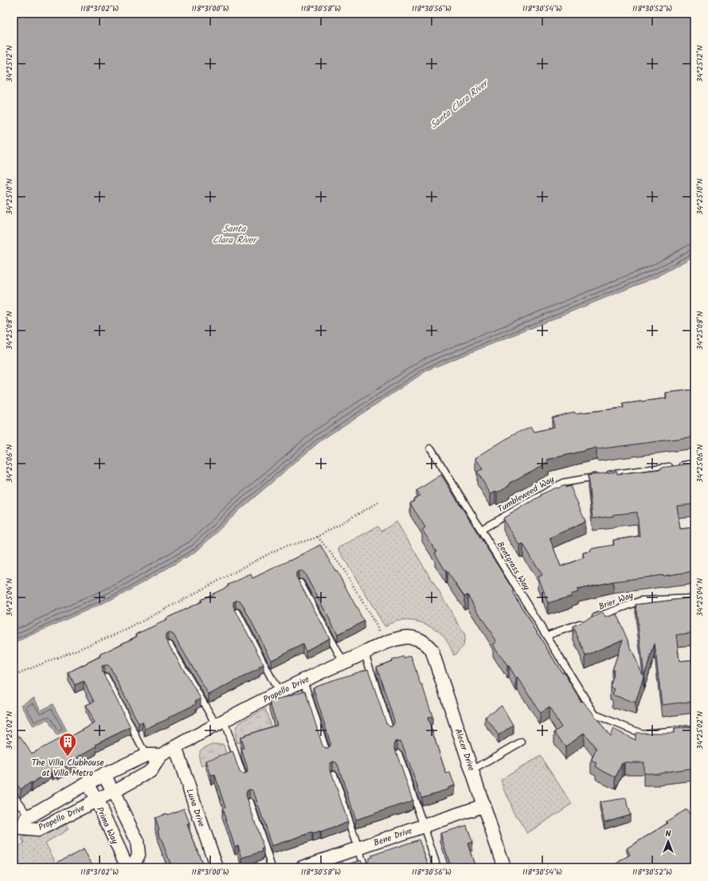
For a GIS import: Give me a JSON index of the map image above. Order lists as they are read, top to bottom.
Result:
{
  "streets": {
    "street": [
      "Propello Drive",
      "Alecer Drive",
      "Luna Drive",
      "Prima Way",
      "Bene Drive"
    ],
    "lane": ["Tumbleweed Way", "Bentgrass Way", "Brier Way"]
  },
  "crossings": [
    ["Tumbleweed Way", "Bentgrass Way"],
    ["Bentgrass Way", "Brier Way"],
    ["Propello Drive", "Alecer Drive"],
    ["Propello Drive", "Luna Drive"],
    ["Propello Drive", "Prima Way"],
    ["Alecer Drive", "Bene Drive"]
  ],
  "water": ["Santa Clara River"],
  "places": {
    "building": ["The Villa Clubhouse at Villa Metro"]
  },
  "north": "top",
  "coordinates": [
    "118°31'02\"W",
    "118°31'00\"W",
    "118°30'58\"W",
    "118°30'56\"W",
    "118°30'54\"W",
    "118°30'52\"W",
    "34°25'12\"N",
    "34°25'10\"N",
    "34°25'08\"N",
    "34°25'06\"N",
    "34°25'04\"N",
    "34°25'02\"N"
  ]
}
